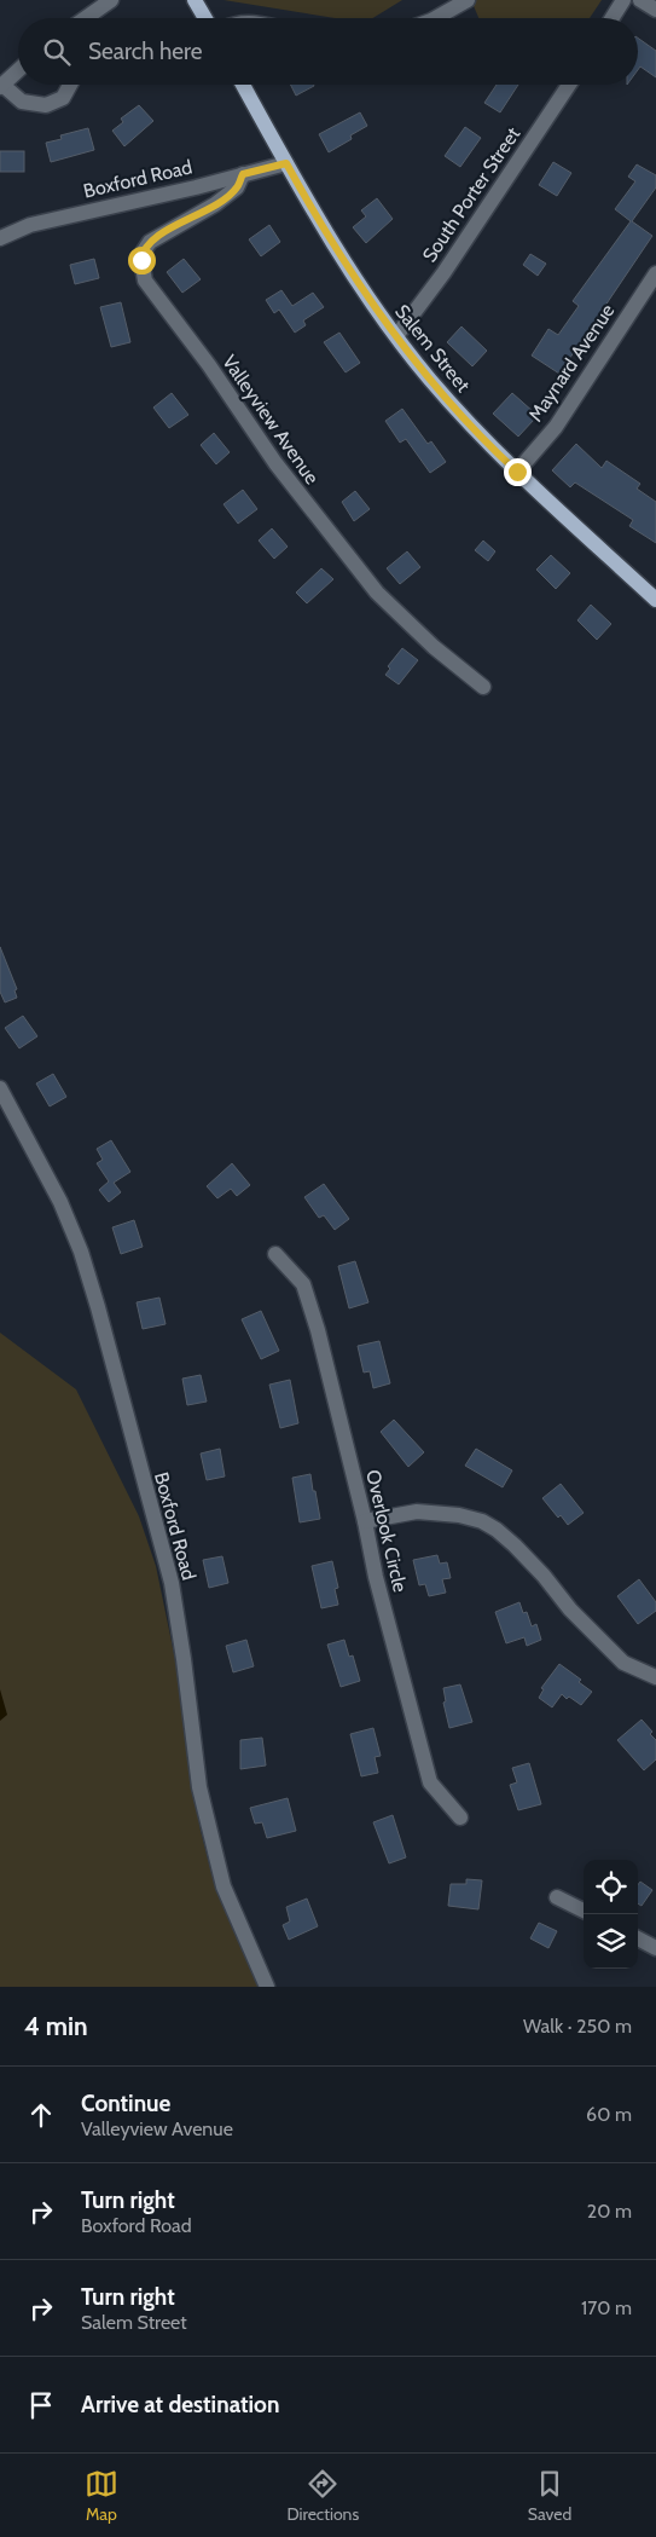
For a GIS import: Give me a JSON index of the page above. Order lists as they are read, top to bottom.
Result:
{
  "streets": {
    "main road": ["Salem Street"],
    "street": [
      "Boxford Road",
      "South Porter Street",
      "Maynard Avenue",
      "Valleyview Avenue",
      "Overlook Circle"
    ]
  },
  "crossings": [
    ["Boxford Road", "Salem Street"],
    ["Boxford Road", "Valleyview Avenue"],
    ["South Porter Street", "Salem Street"],
    ["Salem Street", "Maynard Avenue"]
  ],
  "page": {
    "search": "Search here",
    "heading": ["4 min", "Walk · 250 m"],
    "list": [
      ["Continue", "Valleyview Avenue", "60 m"],
      ["Turn right", "Boxford Road", "20 m"],
      ["Turn right", "Salem Street", "170 m"],
      "Arrive at destination"
    ],
    "nav": ["Map", "Directions", "Saved"]
  }
}
